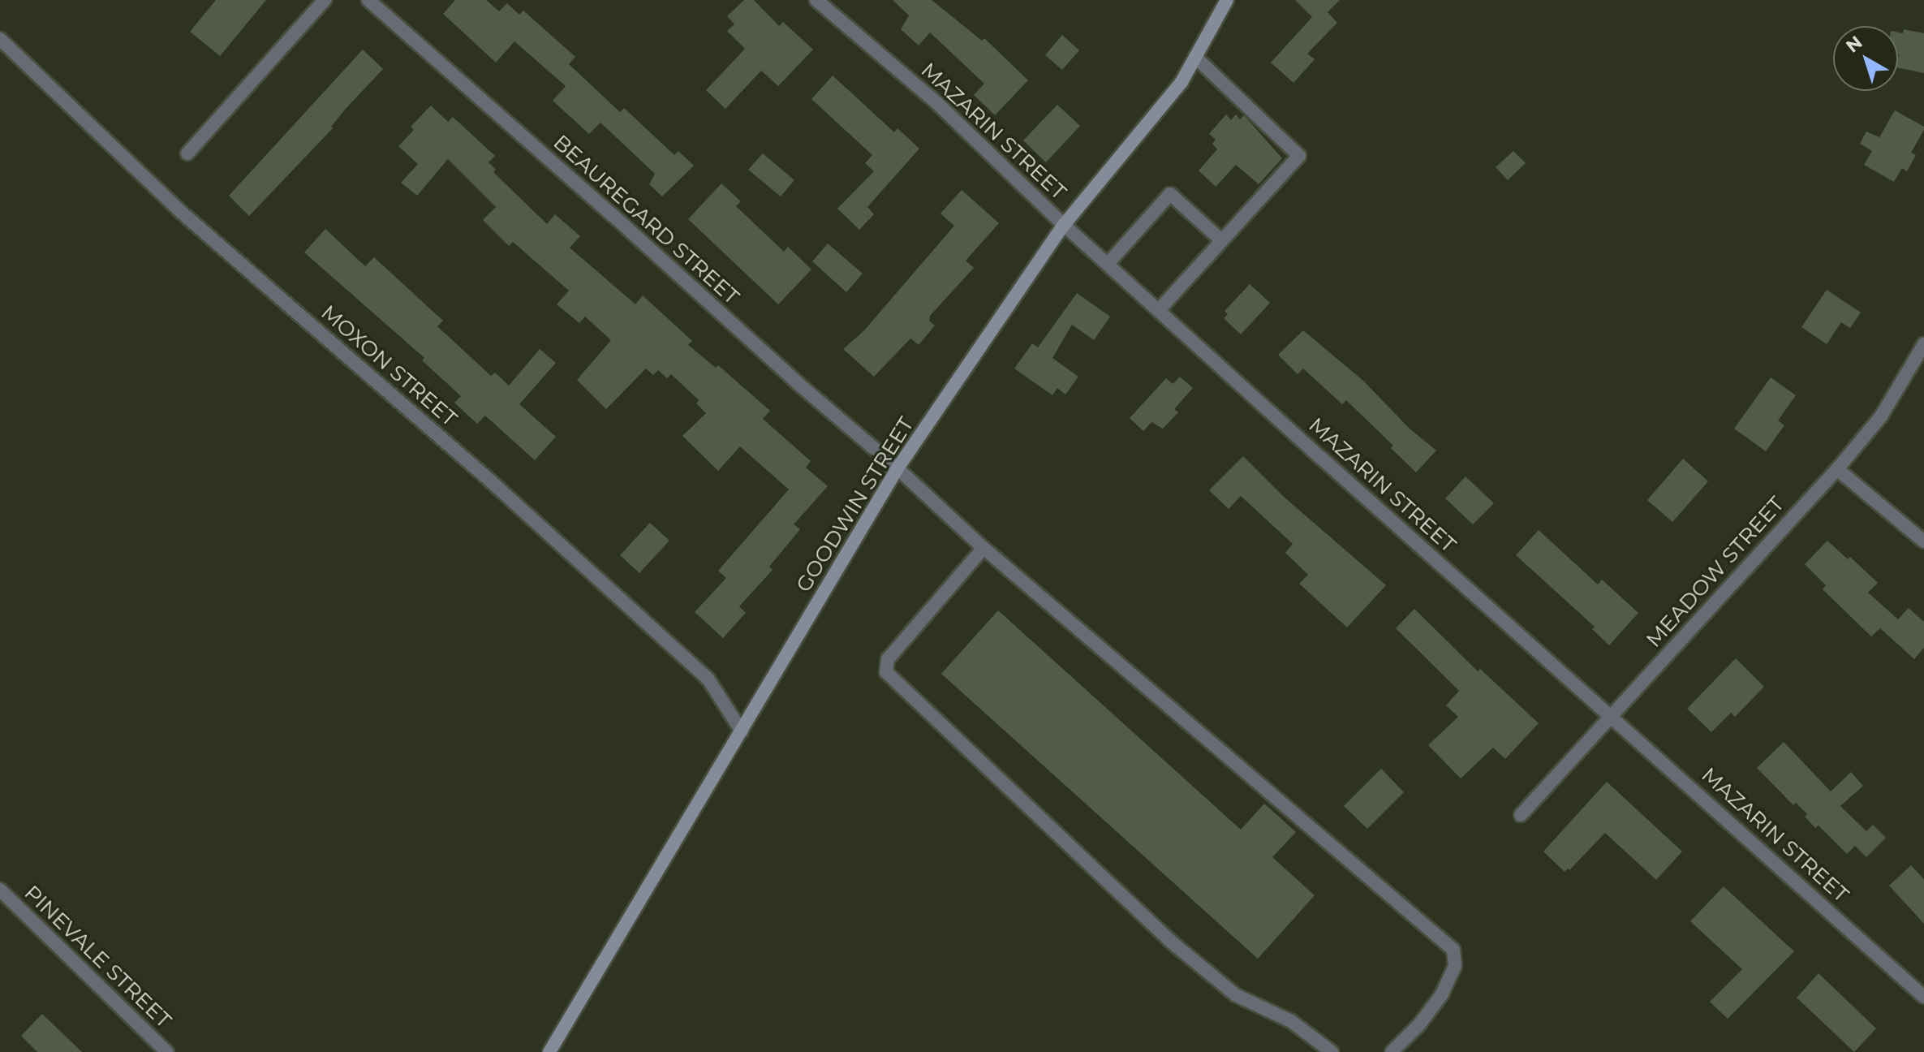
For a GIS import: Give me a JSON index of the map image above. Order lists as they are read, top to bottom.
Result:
{
  "streets": {
    "main road": ["GOODWIN STREET"],
    "street": [
      "MAZARIN STREET",
      "BEAUREGARD STREET",
      "MOXON STREET",
      "MEADOW STREET",
      "PINEVALE STREET"
    ]
  },
  "crossings": [
    ["MAZARIN STREET", "GOODWIN STREET"],
    ["MAZARIN STREET", "MEADOW STREET"],
    ["BEAUREGARD STREET", "GOODWIN STREET"],
    ["MOXON STREET", "GOODWIN STREET"]
  ],
  "north": "top left"
}
